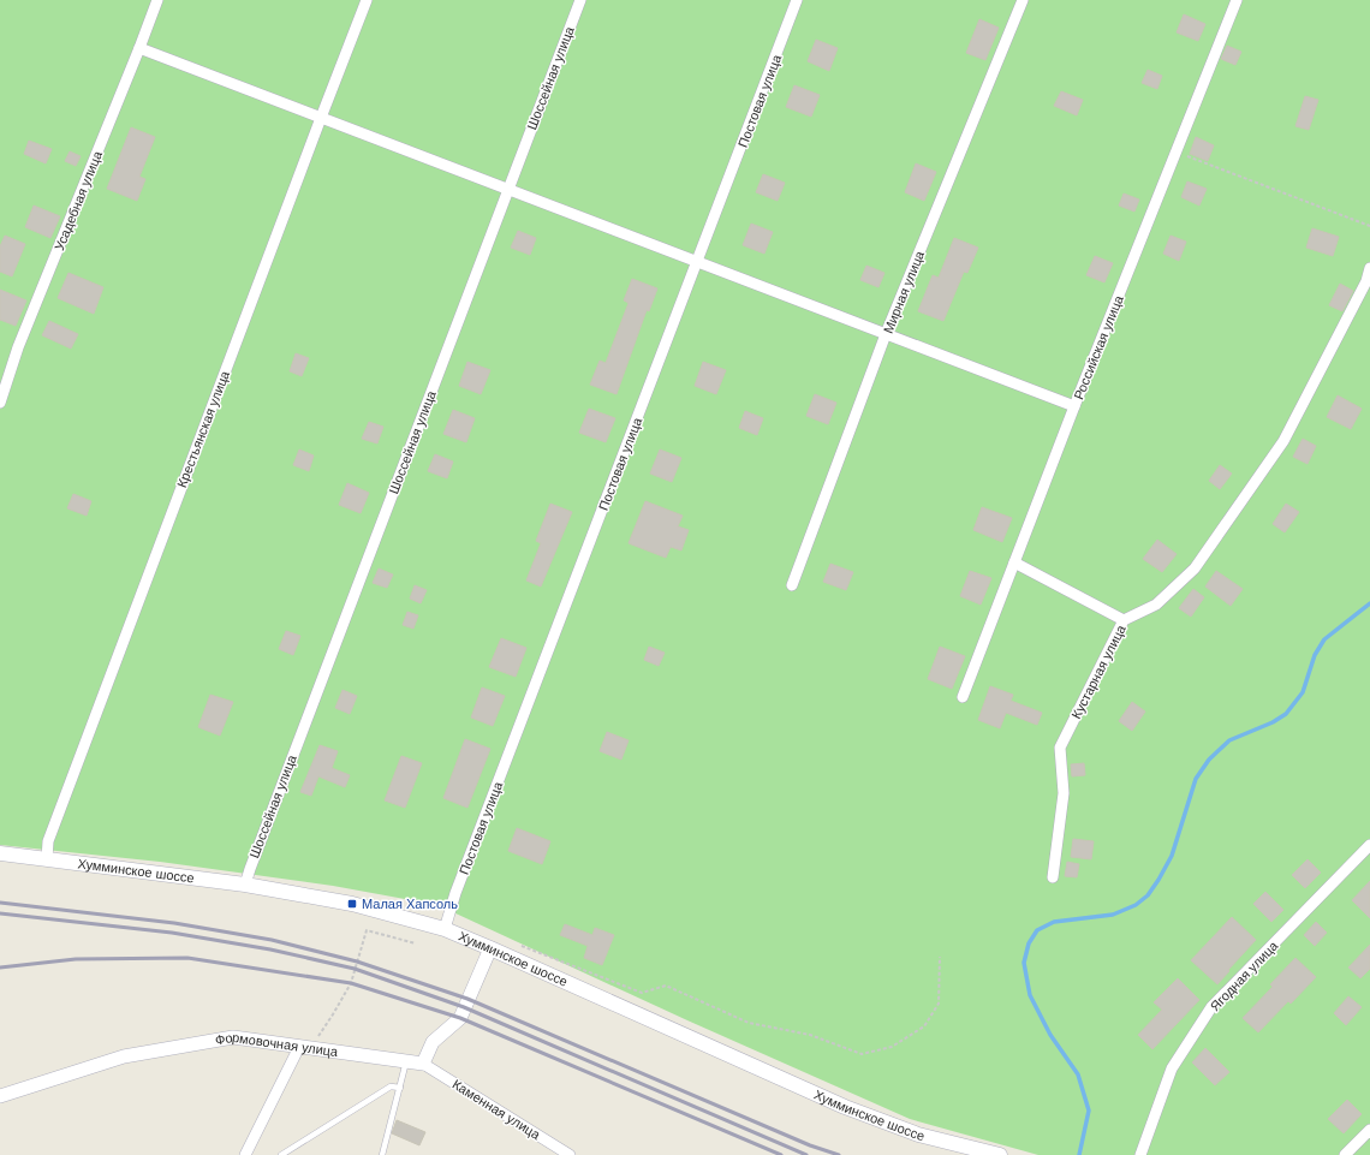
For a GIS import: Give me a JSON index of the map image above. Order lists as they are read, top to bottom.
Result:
{
  "streets": {
    "main road": ["Хумминское шоссе"],
    "street": [
      "Шоссейная улица",
      "Постовая улица",
      "Усадебная улица",
      "Мирная улица",
      "Российская улица",
      "Крестьянская улица",
      "Кустарная улица",
      "Ягодная улица",
      "Формовочная улица",
      "Каменная улица"
    ]
  },
  "crossings": [
    ["Шоссейная улица", "Хумминское шоссе"],
    ["Постовая улица", "Хумминское шоссе"],
    ["Крестьянская улица", "Хумминское шоссе"],
    ["Формовочная улица", "Каменная улица"]
  ],
  "places": {
    "transit": ["Малая Хапсоль"]
  }
}
